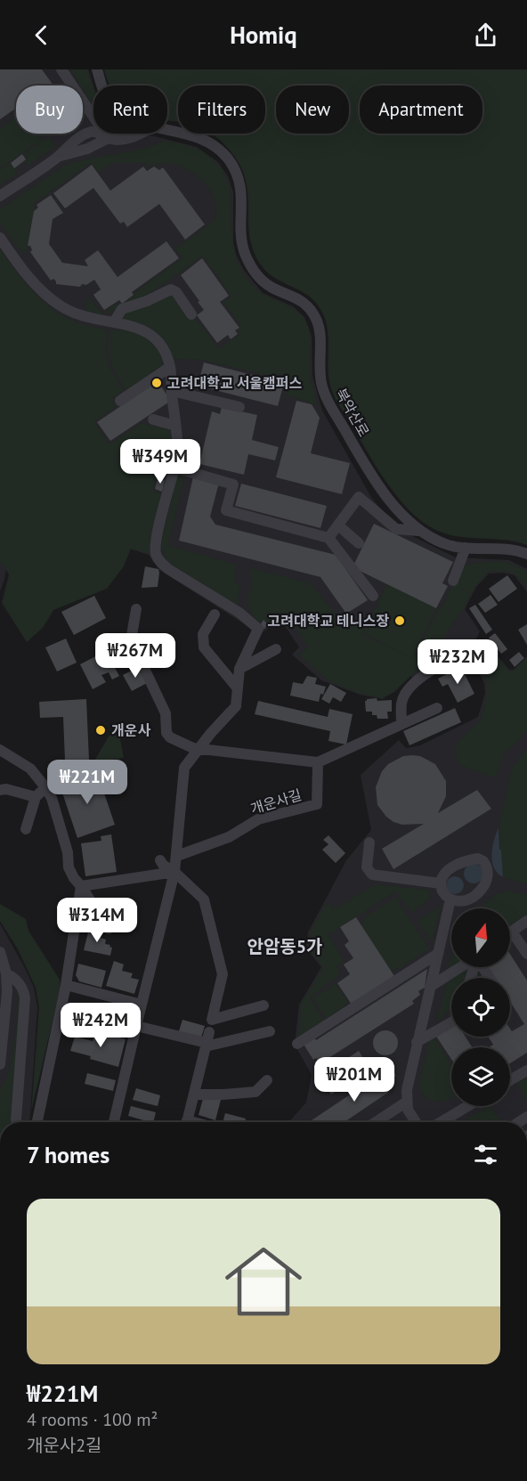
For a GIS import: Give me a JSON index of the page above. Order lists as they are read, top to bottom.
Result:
{
  "streets": {
    "street": ["북악산로", "개운사길"]
  },
  "districts": ["안암동5가"],
  "places": ["고려대학교 서울캠퍼스", "고려대학교 테니스장", "개운사"],
  "north": "top",
  "page": {
    "header": "Homiq",
    "chip": [
      "Buy",
      "Rent",
      "Filters",
      "New",
      "Apartment"
    ],
    "price": [
      "₩349M",
      "₩267M",
      "₩232M",
      "₩221M",
      "₩314M",
      "₩242M",
      "₩201M"
    ],
    "heading": "7 homes",
    "list": [
      {
        "name": "₩221M",
        "note": "4 rooms · 100 m² · 개운사2길"
      }
    ]
  }
}
